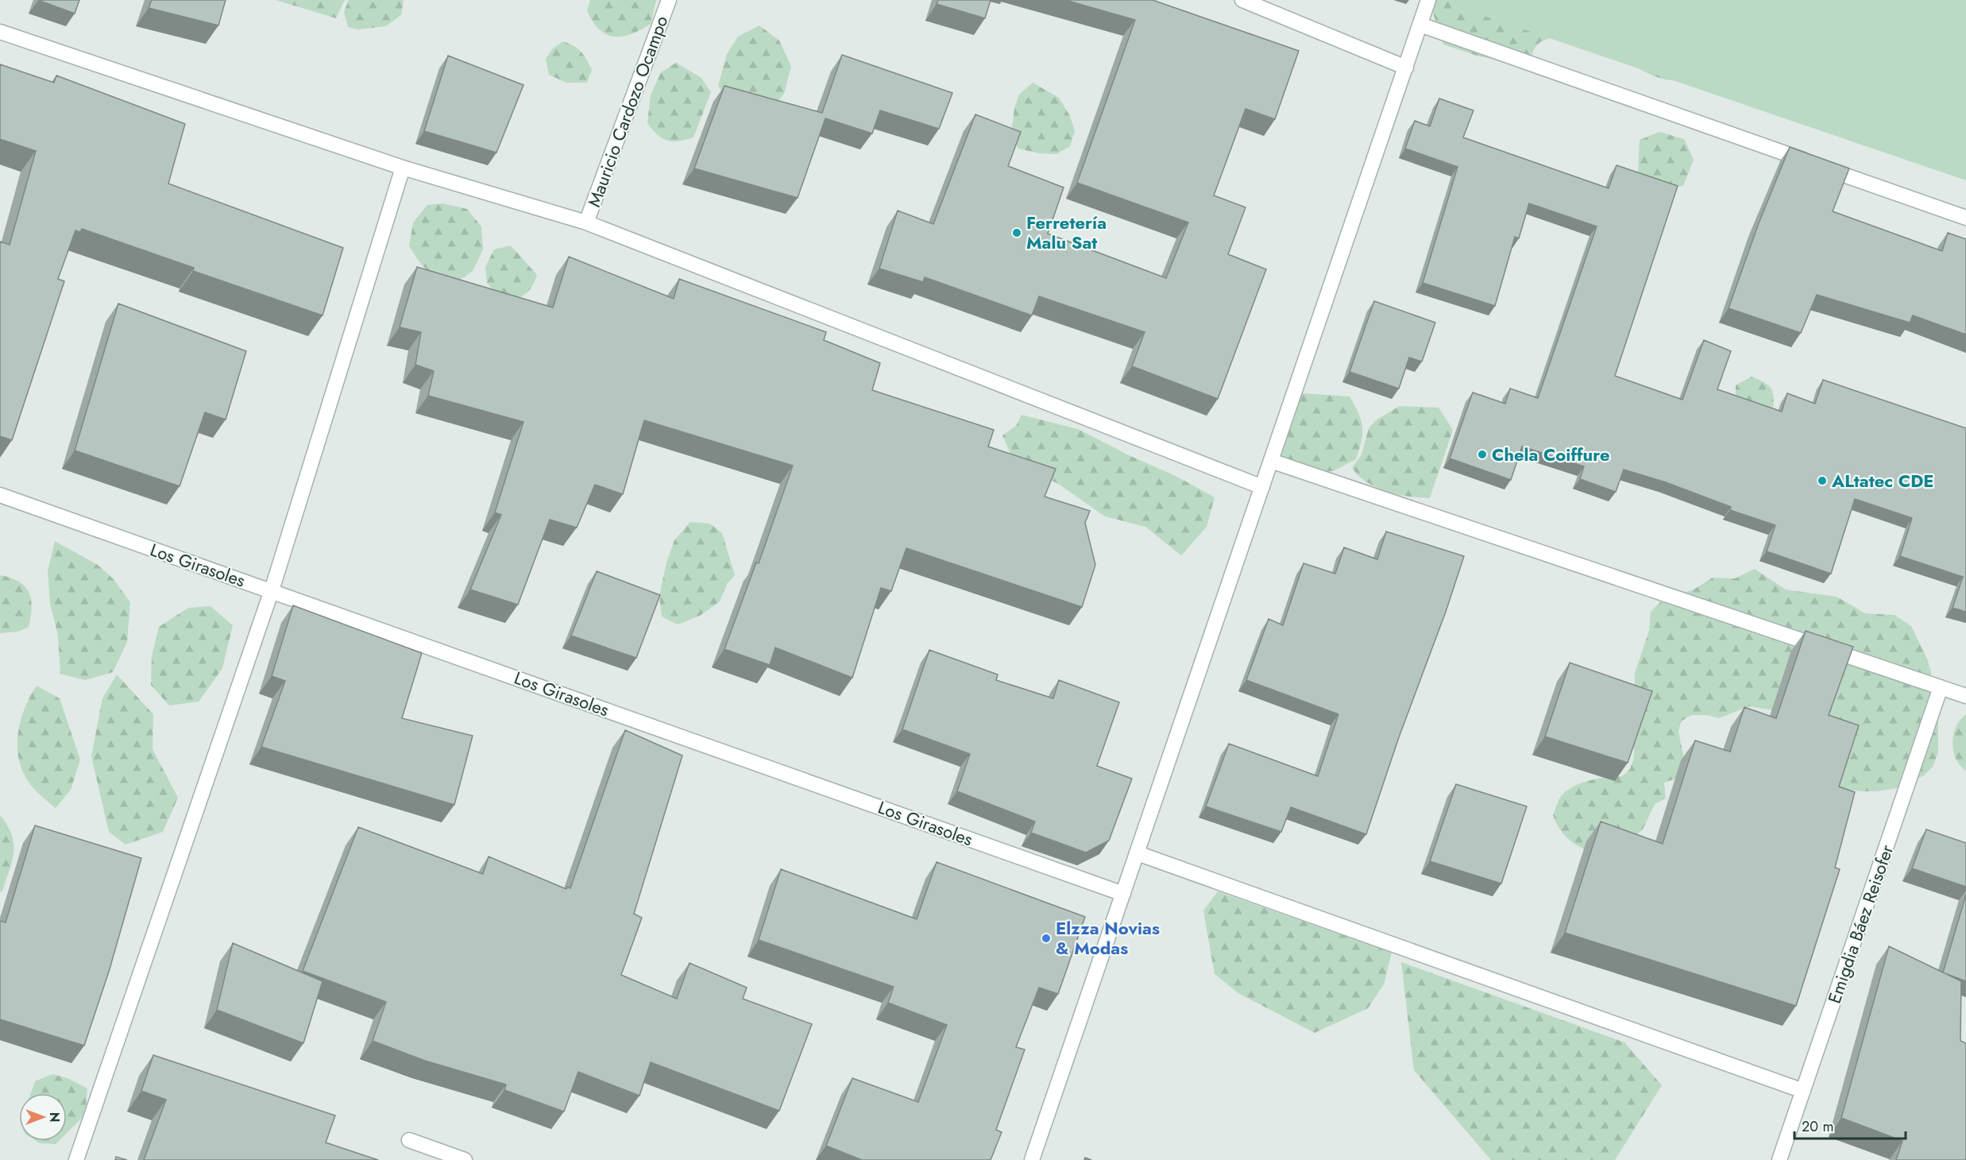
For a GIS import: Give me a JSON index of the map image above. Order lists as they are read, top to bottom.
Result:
{
  "streets": {
    "street": ["Mauricio Cardozo Ocampo", "Los Girasoles", "Emigdia Báez Reisofer"]
  },
  "places": [
    "Ferretería Malu Sat",
    "Chela Coiffure",
    "ALtatec CDE",
    "Elzza Novias & Modas"
  ],
  "scale_bar": "20 m",
  "north": "right"
}
